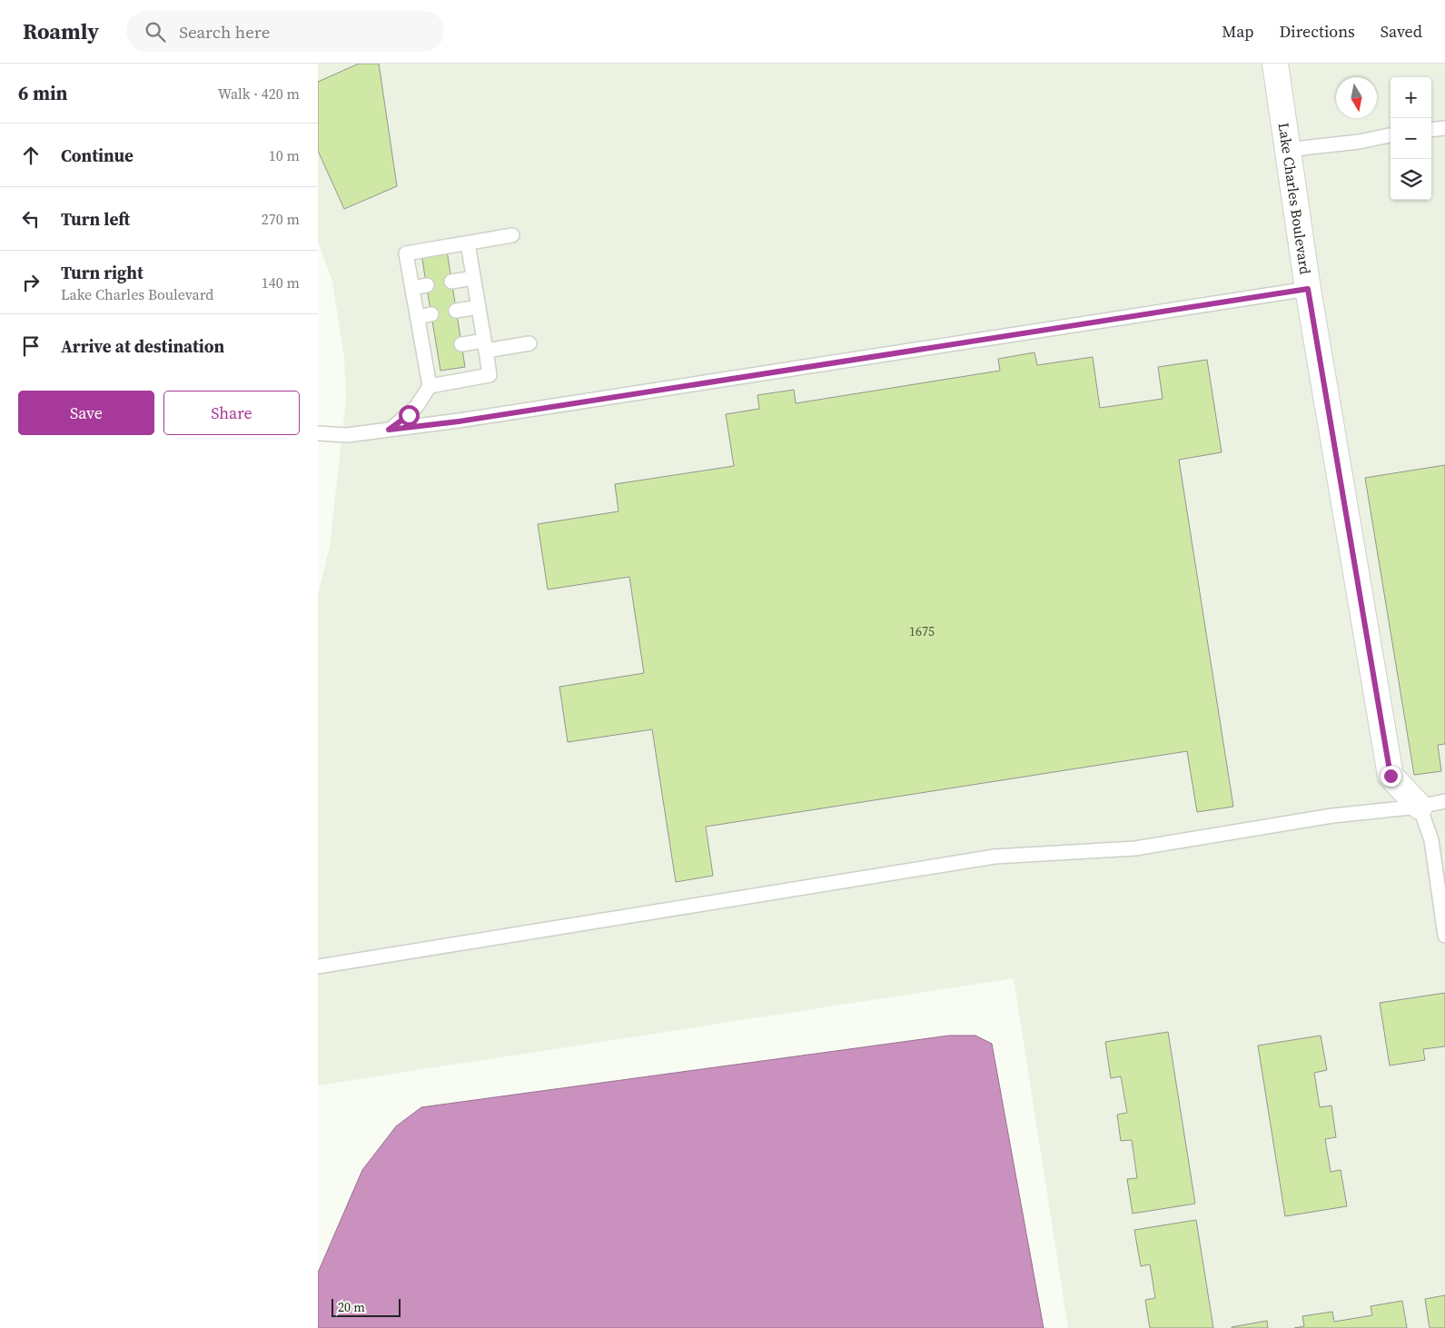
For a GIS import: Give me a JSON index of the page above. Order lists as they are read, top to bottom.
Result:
{
  "streets": {
    "street": ["Lake Charles Boulevard"]
  },
  "house_numbers": ["1675"],
  "scale_bar": "20 m",
  "north": "bottom",
  "page": {
    "header": "Roamly",
    "search": "Search here",
    "nav": ["Map", "Directions", "Saved"],
    "heading": ["6 min", "Walk · 420 m"],
    "map_buttons": ["+", "−"],
    "list": [
      ["Continue", "10 m"],
      ["Turn left", "270 m"],
      ["Turn right", "Lake Charles Boulevard", "140 m"],
      "Arrive at destination"
    ],
    "buttons": ["Save", "Share"],
    "scale": "20 m"
  }
}
